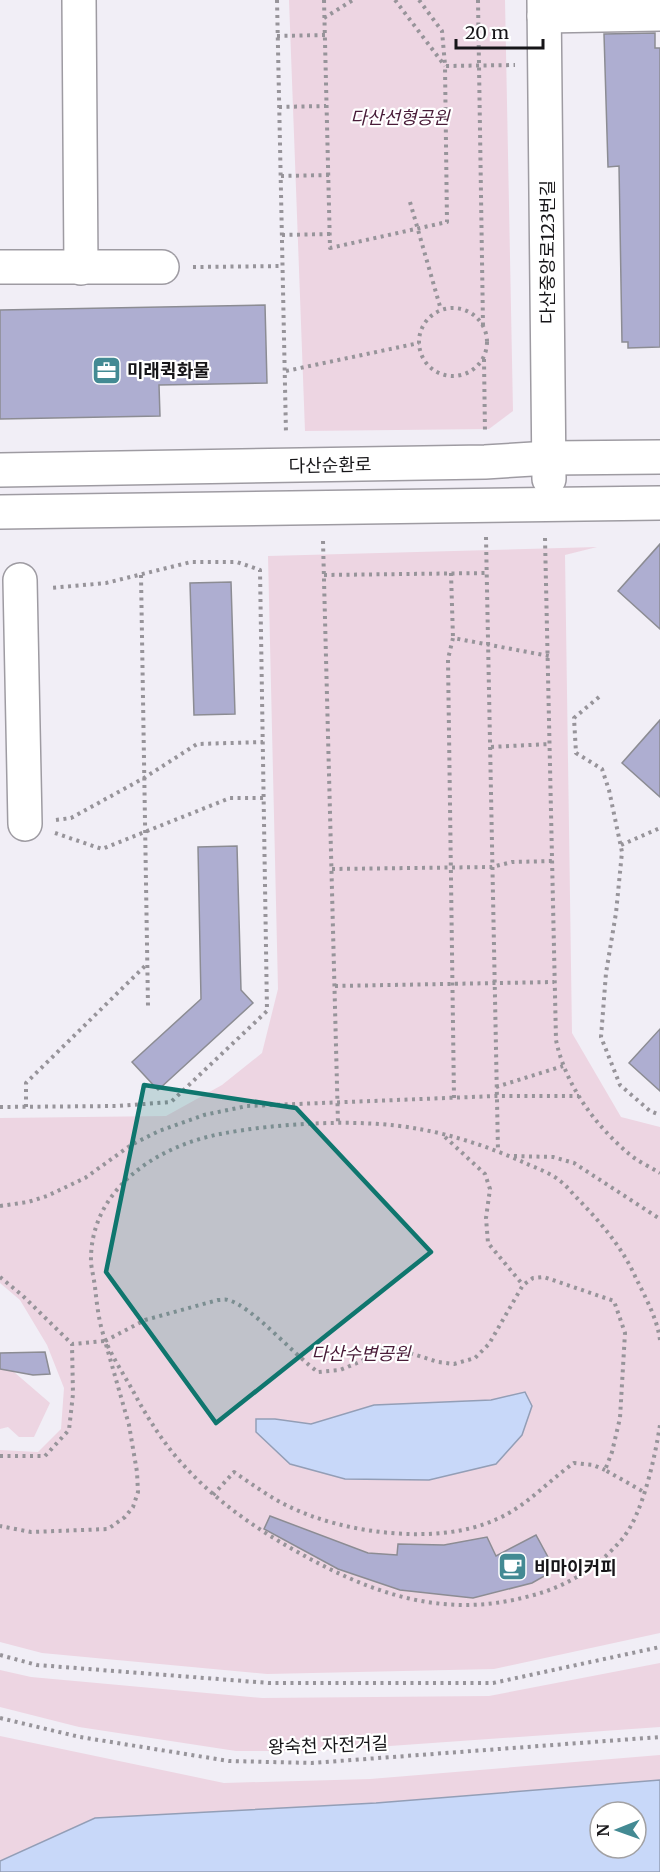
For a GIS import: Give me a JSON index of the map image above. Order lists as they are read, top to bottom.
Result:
{
  "streets": {
    "street": ["다산중앙로123번길", "다산순환로"],
    "path": ["왕숙천 자전거길"]
  },
  "crossings": [
    ["다산중앙로123번길", "다산순환로"]
  ],
  "parks": ["다산선형공원", "다산수변공원"],
  "places": {
    "office": ["미래퀵화물"],
    "cafe": ["비마이커피"]
  },
  "scale_bar": "20 m",
  "north": "left"
}
